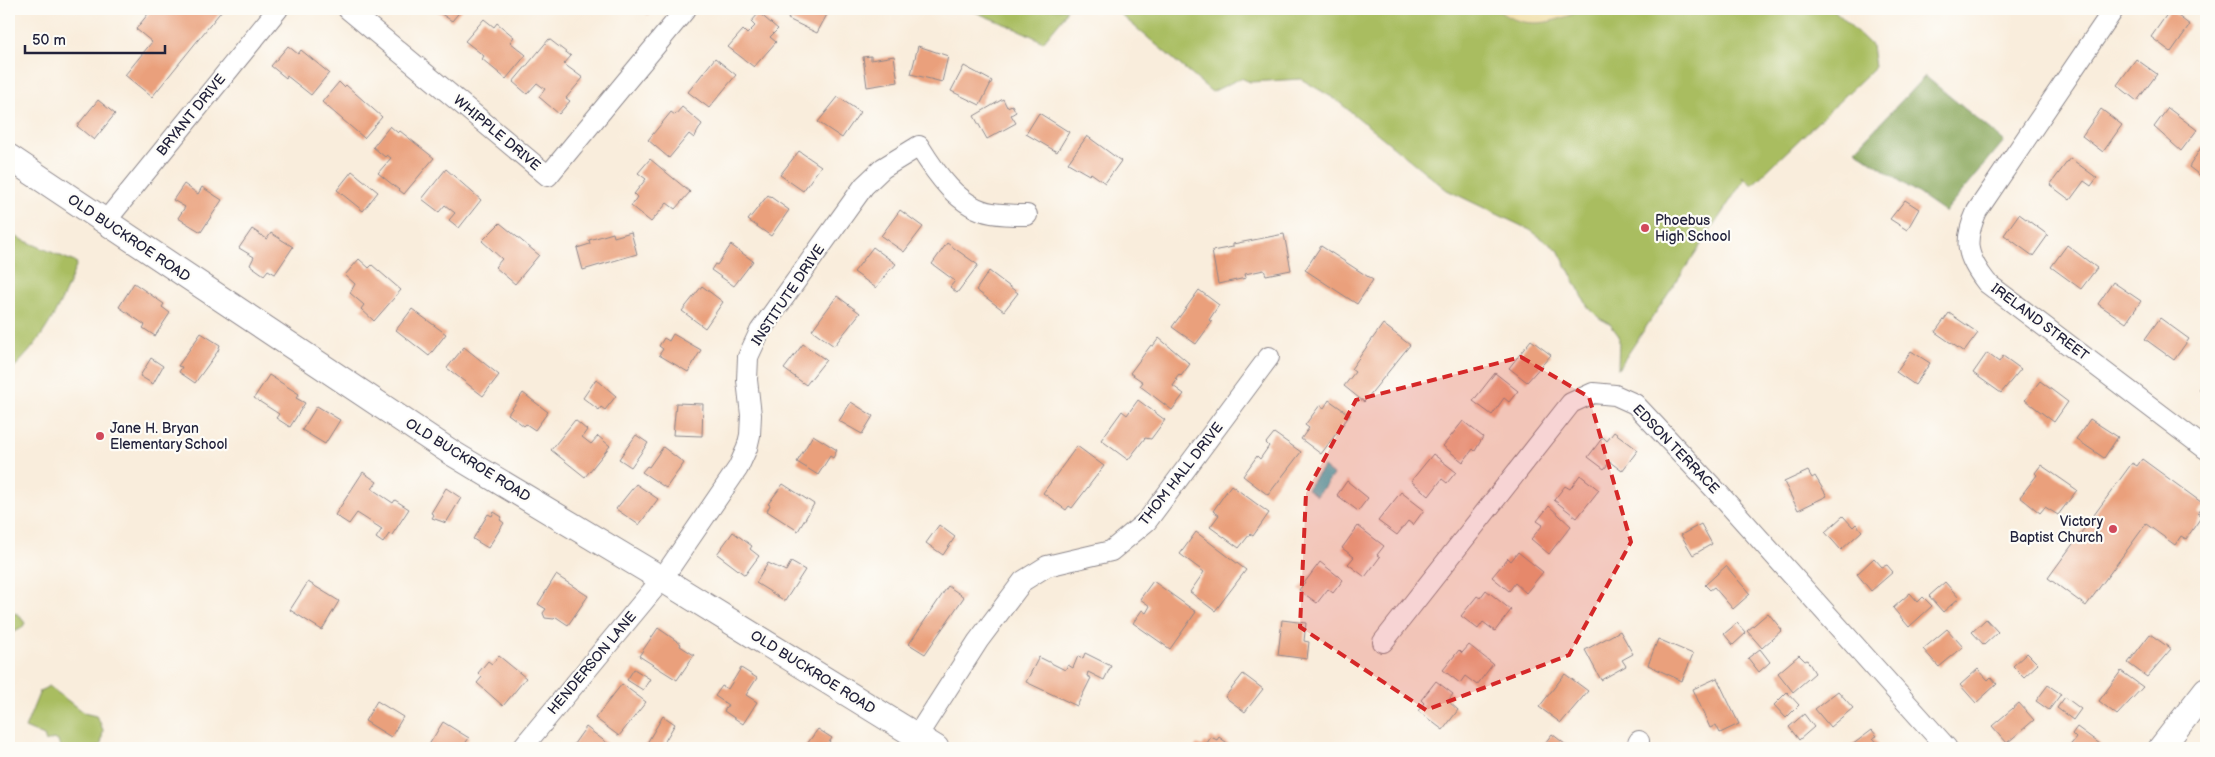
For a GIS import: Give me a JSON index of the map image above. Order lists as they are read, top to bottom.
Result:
{
  "streets": {
    "street": [
      "BRYANT DRIVE",
      "WHIPPLE DRIVE",
      "OLD BUCKROE ROAD",
      "INSTITUTE DRIVE",
      "IRELAND STREET",
      "EDSON TERRACE",
      "THOM HALL DRIVE",
      "HENDERSON LANE"
    ]
  },
  "crossings": [
    ["BRYANT DRIVE", "OLD BUCKROE ROAD"],
    ["OLD BUCKROE ROAD", "INSTITUTE DRIVE"],
    ["OLD BUCKROE ROAD", "THOM HALL DRIVE"],
    ["OLD BUCKROE ROAD", "HENDERSON LANE"],
    ["INSTITUTE DRIVE", "HENDERSON LANE"]
  ],
  "places": ["Phoebus High School", "Jane H. Bryan Elementary School", "Victory Baptist Church"],
  "scale_bar": "50 m"
}
